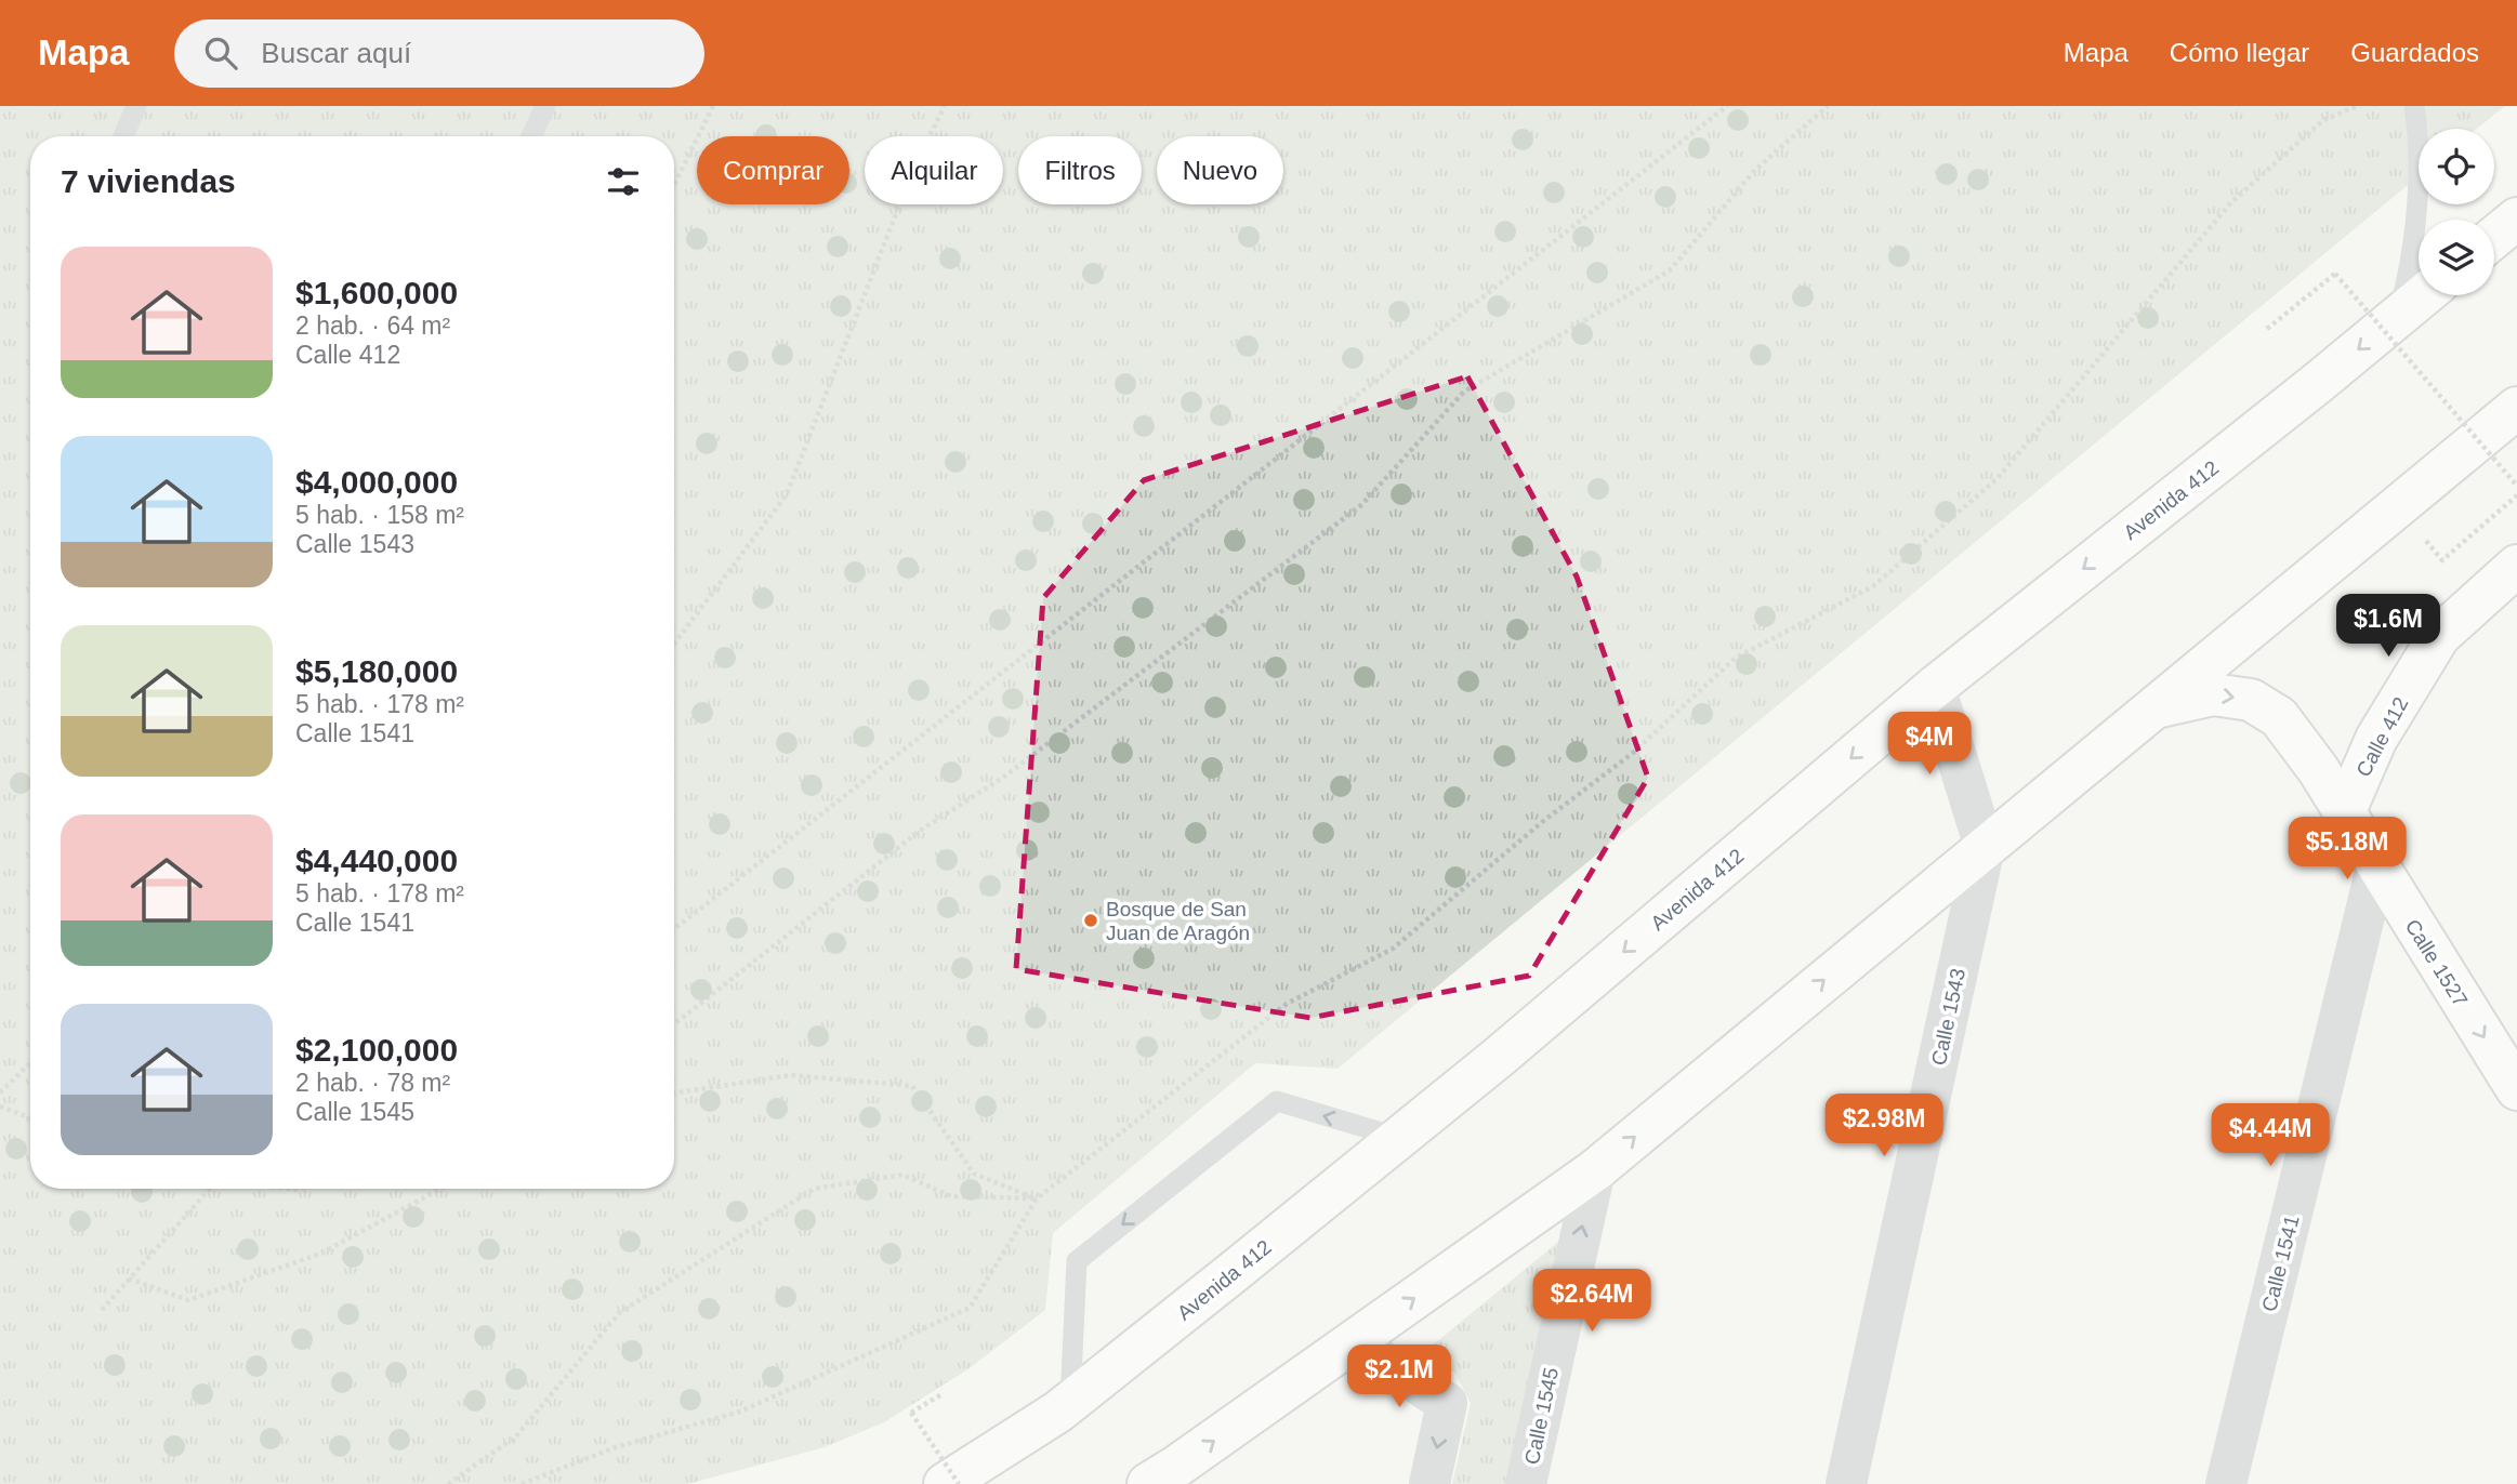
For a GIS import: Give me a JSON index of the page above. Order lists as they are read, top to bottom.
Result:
{
  "streets": {
    "main road": ["Avenida 412", "Calle 412", "Calle 1527"],
    "street": ["Calle 1543", "Calle 1541", "Calle 1545"]
  },
  "crossings": [
    ["Avenida 412", "Calle 1543"],
    ["Calle 412", "Calle 1527"],
    ["Calle 1527", "Calle 1541"]
  ],
  "one_way": ["Calle 1527", "Calle 1545"],
  "places": ["Bosque de San Juan de Aragón"],
  "page": {
    "header": "Mapa",
    "search": "Buscar aquí",
    "nav": ["Mapa", "Cómo llegar", "Guardados"],
    "chip": [
      "Comprar",
      "Alquilar",
      "Filtros",
      "Nuevo"
    ],
    "heading": "7 viviendas",
    "list": [
      {
        "name": "$1,600,000",
        "note": "2 hab. · 64 m² · Calle 412"
      },
      {
        "name": "$4,000,000",
        "note": "5 hab. · 158 m² · Calle 1543"
      },
      {
        "name": "$5,180,000",
        "note": "5 hab. · 178 m² · Calle 1541"
      },
      {
        "name": "$4,440,000",
        "note": "5 hab. · 178 m² · Calle 1541"
      },
      {
        "name": "$2,100,000",
        "note": "2 hab. · 78 m² · Calle 1545"
      }
    ],
    "price": [
      "$1.6M",
      "$4M",
      "$5.18M",
      "$2.98M",
      "$4.44M",
      "$2.64M",
      "$2.1M"
    ]
  }
}
